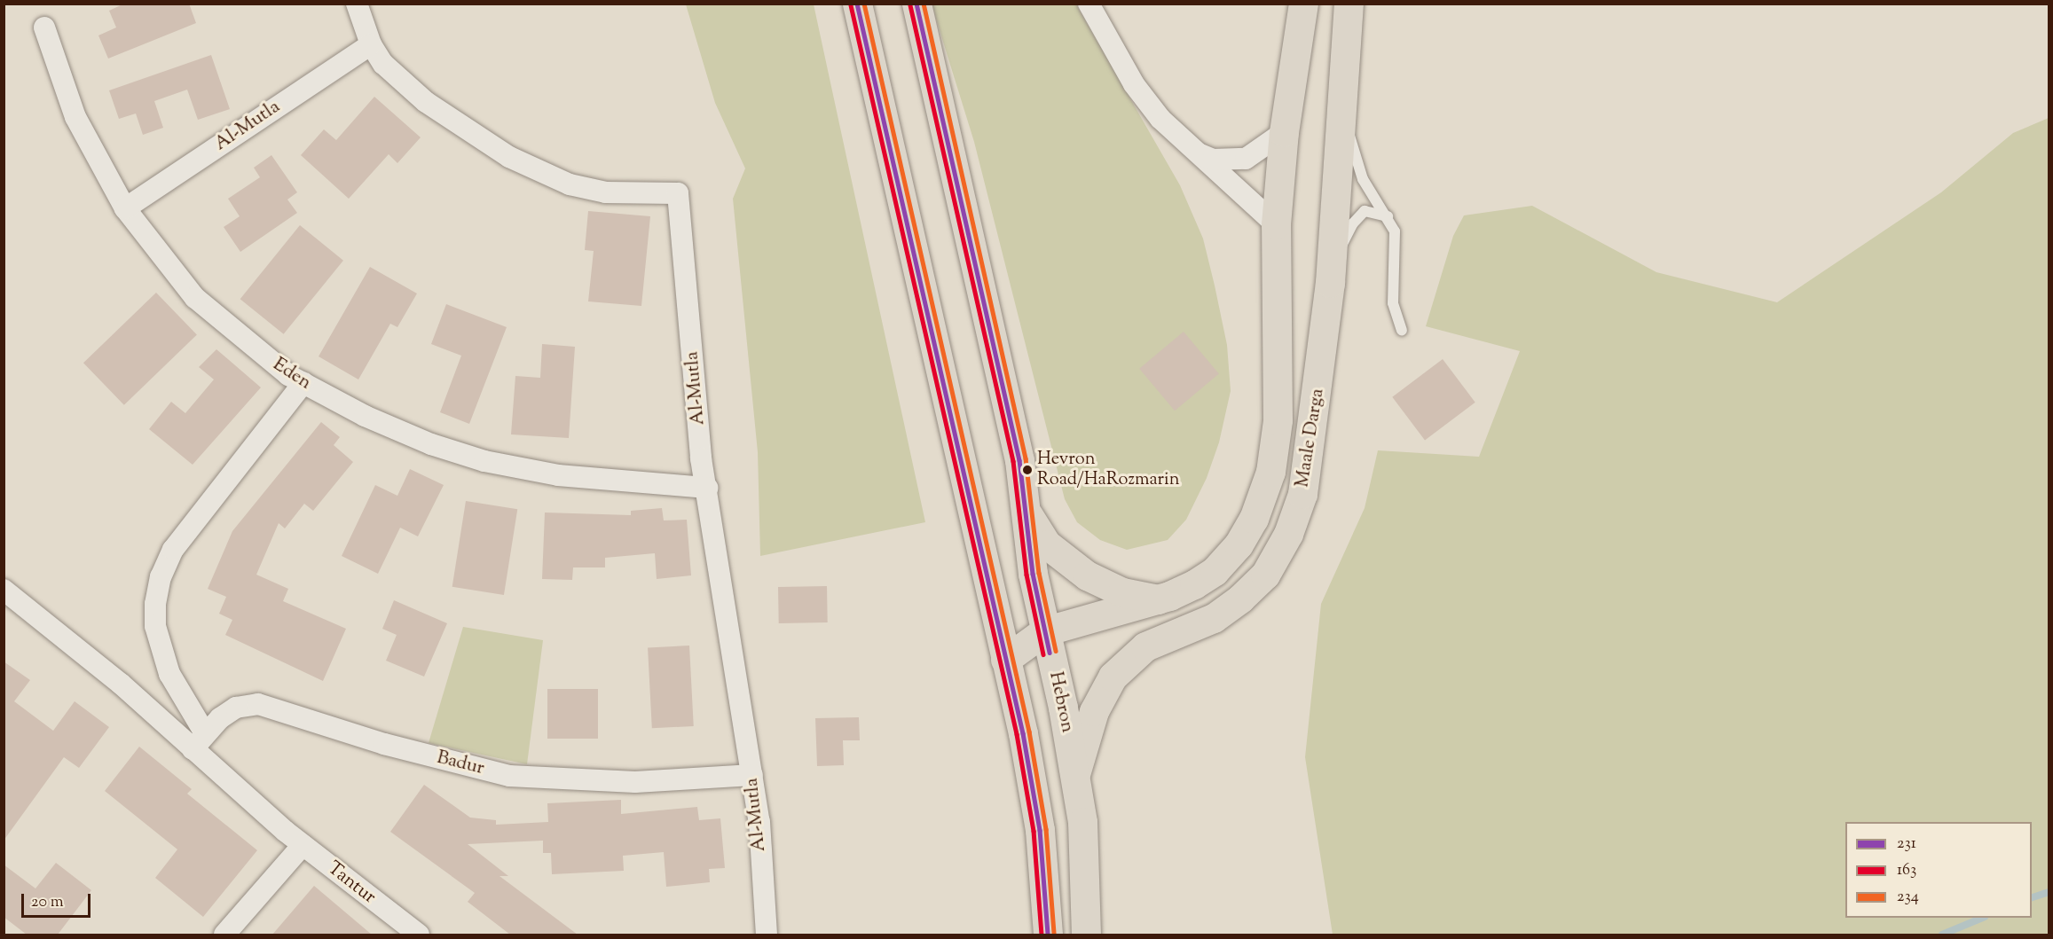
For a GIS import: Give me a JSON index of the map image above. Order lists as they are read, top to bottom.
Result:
{
  "streets": {
    "main road": ["Maale Darga", "Hebron"],
    "street": [
      "Al-Mutla",
      "Eden",
      "Badur",
      "Tantur"
    ]
  },
  "crossings": [
    ["Al-Mutla", "Eden"],
    ["Al-Mutla", "Badur"],
    ["Maale Darga", "Hebron"],
    ["Badur", "Tantur"]
  ],
  "places": ["Hevron Road/HaRozmarin"],
  "lines": ["transit line 231", "transit line 234", "transit line 163"],
  "legend": ["231", "163", "234"],
  "scale_bar": "20 m"
}
